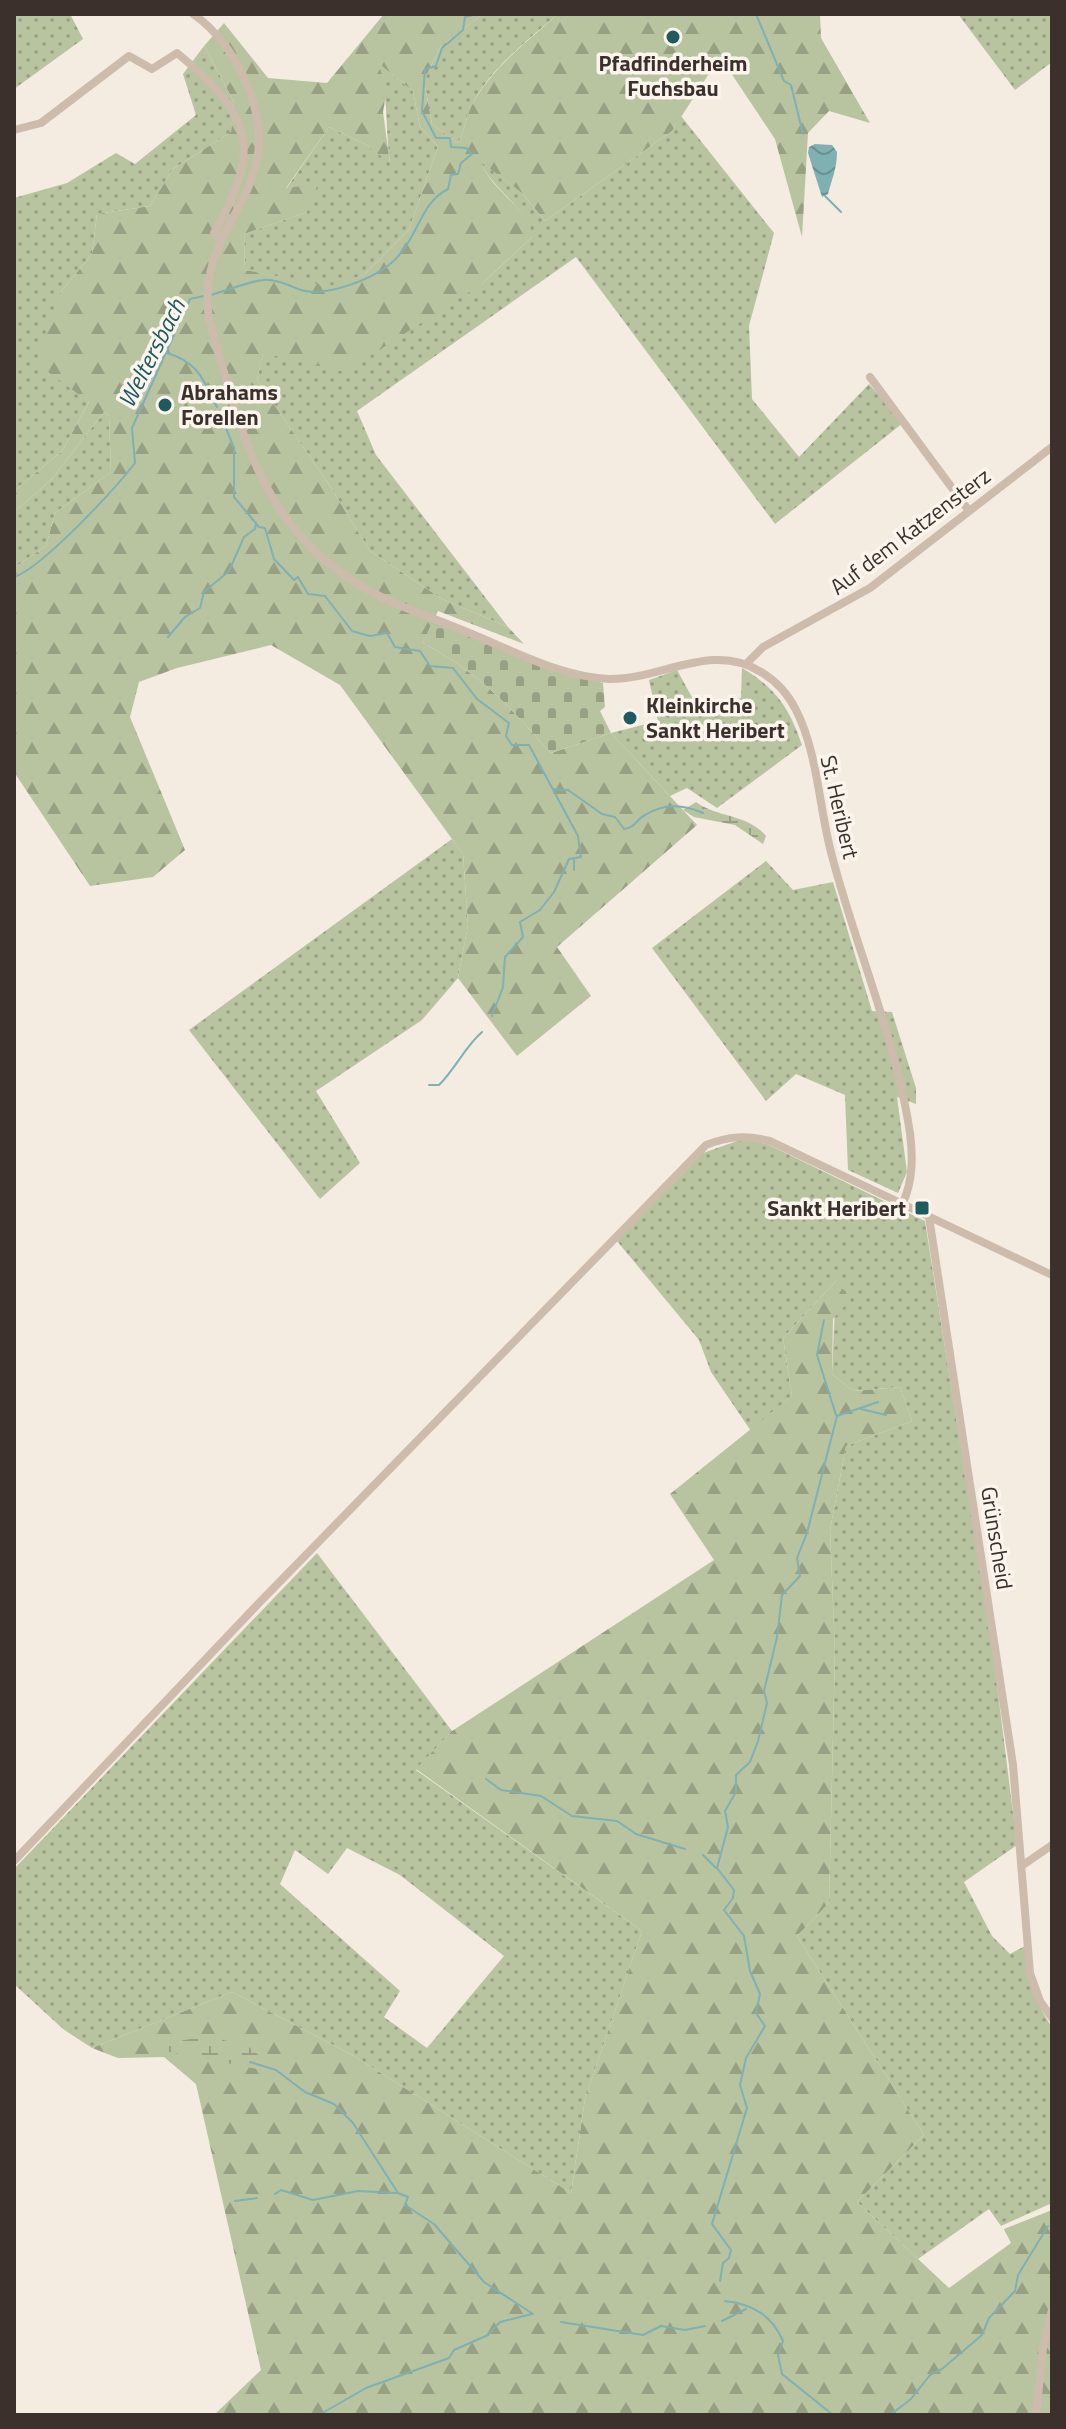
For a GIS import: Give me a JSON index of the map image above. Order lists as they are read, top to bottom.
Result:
{
  "streets": {
    "street": ["Auf dem Katzensterz", "St. Heribert", "Grünscheid"]
  },
  "crossings": [
    ["Auf dem Katzensterz", "St. Heribert"]
  ],
  "water": ["Weltersbach"],
  "places": {
    "other": ["Pfadfinderheim Fuchsbau", "Abrahams Forellen", "Kleinkirche Sankt Heribert"],
    "transit": ["Sankt Heribert"]
  }
}
